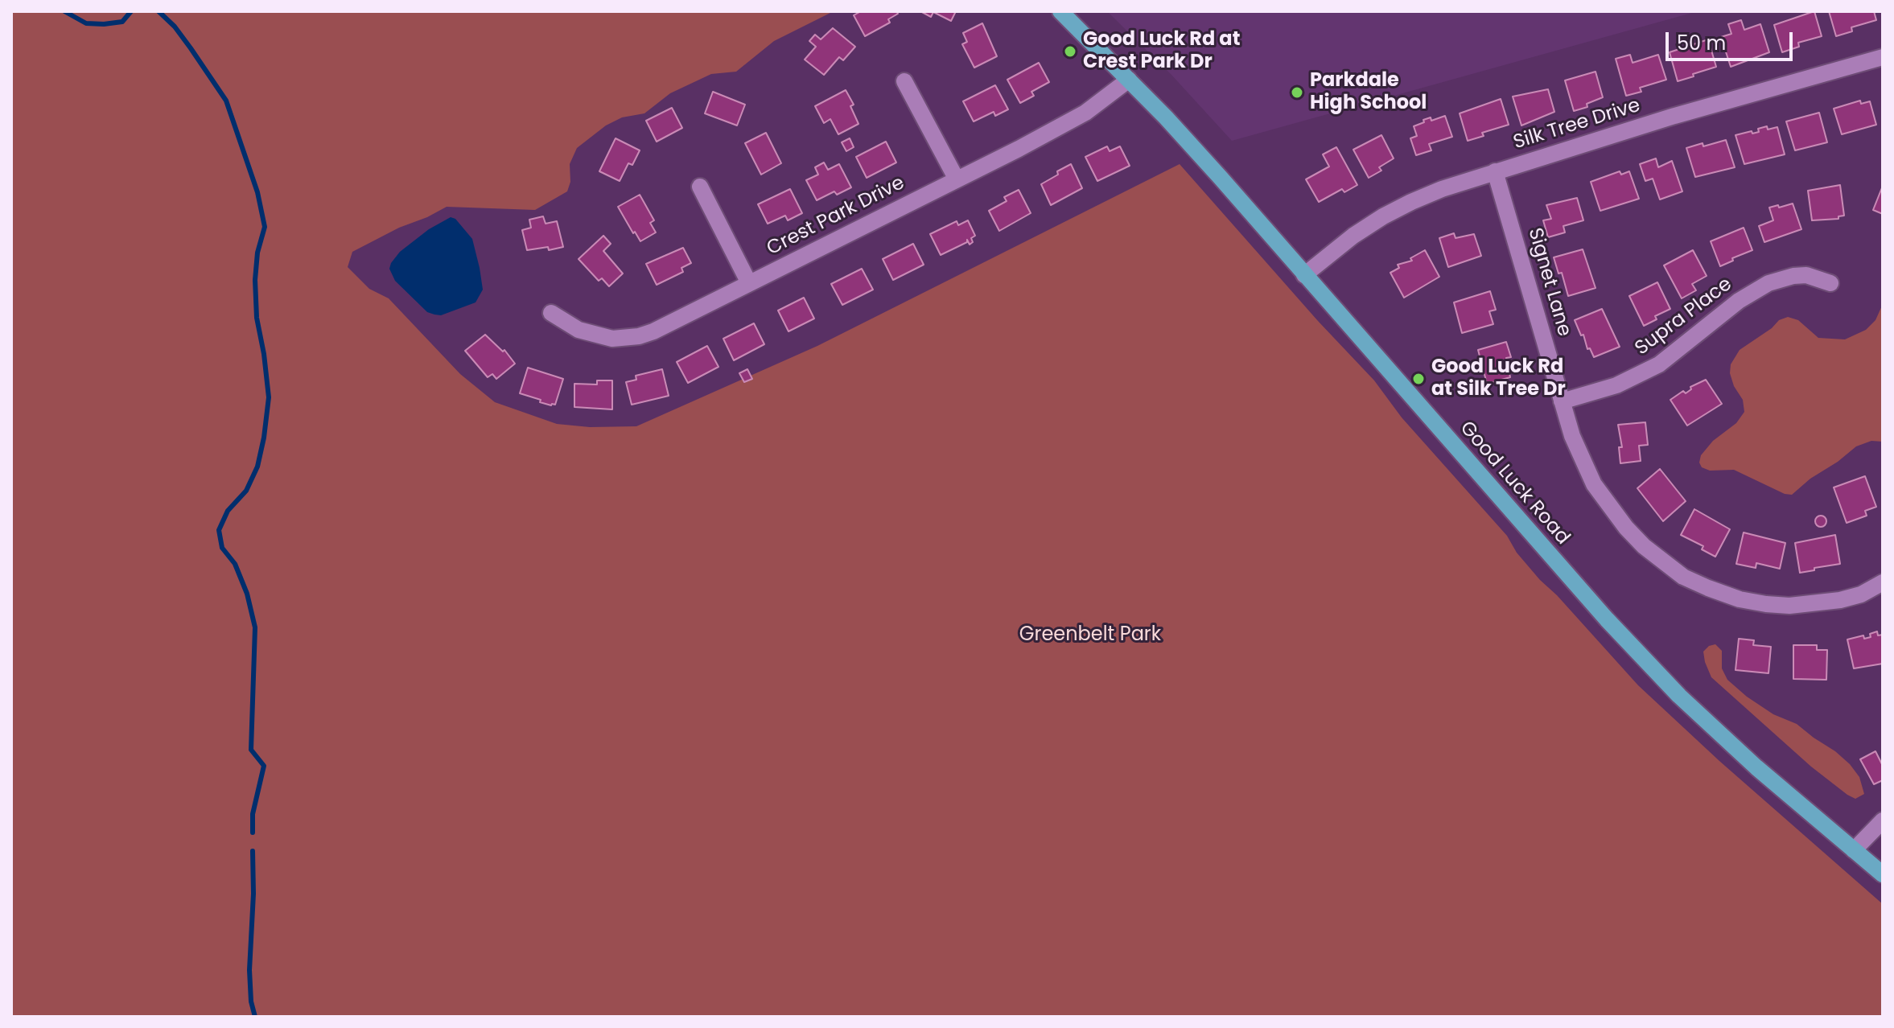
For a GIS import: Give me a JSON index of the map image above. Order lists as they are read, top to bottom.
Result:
{
  "streets": {
    "main road": ["Good Luck Road"],
    "street": [
      "Silk Tree Drive",
      "Crest Park Drive",
      "Signet Lane",
      "Supra Place"
    ]
  },
  "crossings": [
    ["Silk Tree Drive", "Signet Lane"],
    ["Silk Tree Drive", "Good Luck Road"],
    ["Crest Park Drive", "Good Luck Road"],
    ["Signet Lane", "Supra Place"]
  ],
  "parks": ["Greenbelt Park"],
  "places": ["Good Luck Rd at Crest Park Dr", "Parkdale High School", "Good Luck Rd at Silk Tree Dr"],
  "scale_bar": "50 m"
}
